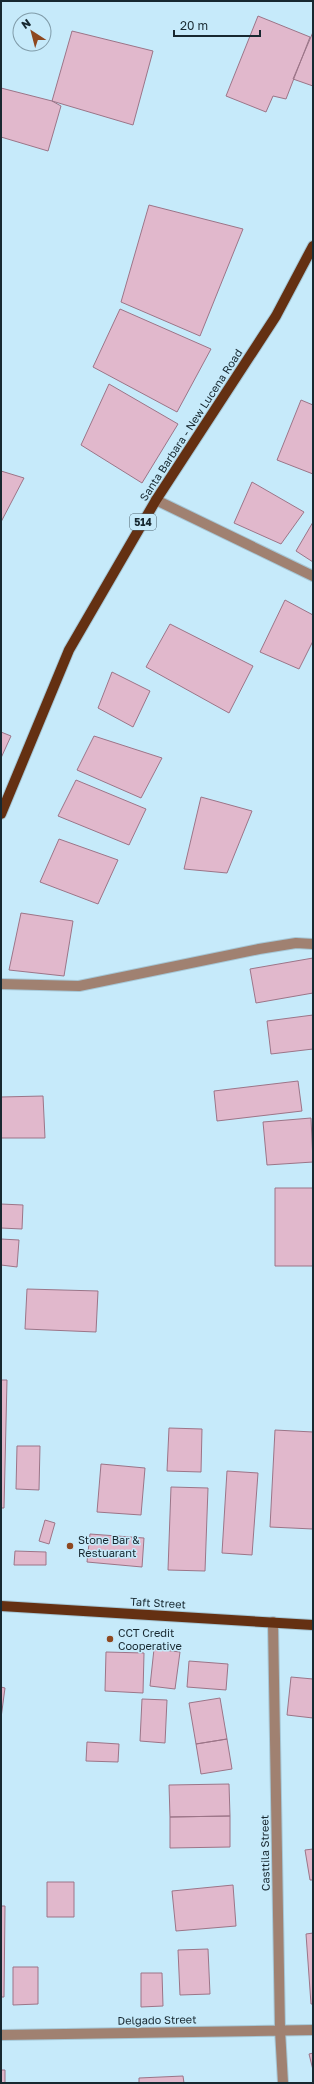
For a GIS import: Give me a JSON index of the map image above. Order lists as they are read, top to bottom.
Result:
{
  "streets": {
    "main road": ["Santa Barbara - New Lucena Road", "514", "Taft Street"],
    "street": ["Casttila Street", "Delgado Street"]
  },
  "crossings": [
    ["Taft Street", "Casttila Street"],
    ["Casttila Street", "Delgado Street"]
  ],
  "places": ["Stone Bar & Restuarant", "CCT Credit Cooperative"],
  "scale_bar": "20 m",
  "north": "top left"
}
